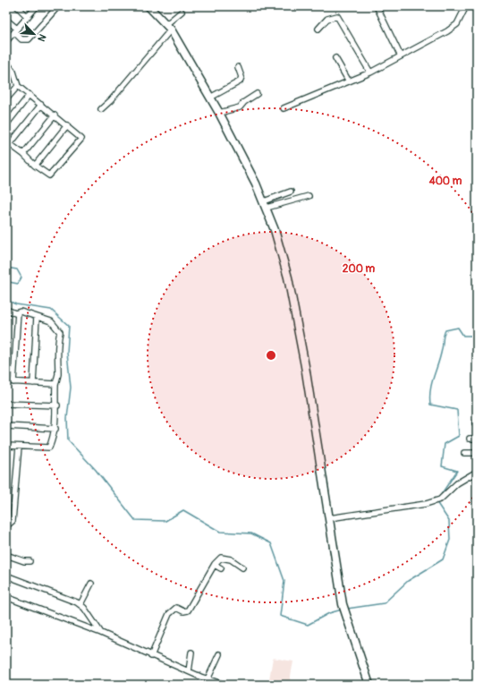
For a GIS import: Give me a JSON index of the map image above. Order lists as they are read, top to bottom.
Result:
{
  "north": "bottom right",
  "rings": ["400 m", "200 m"]
}
